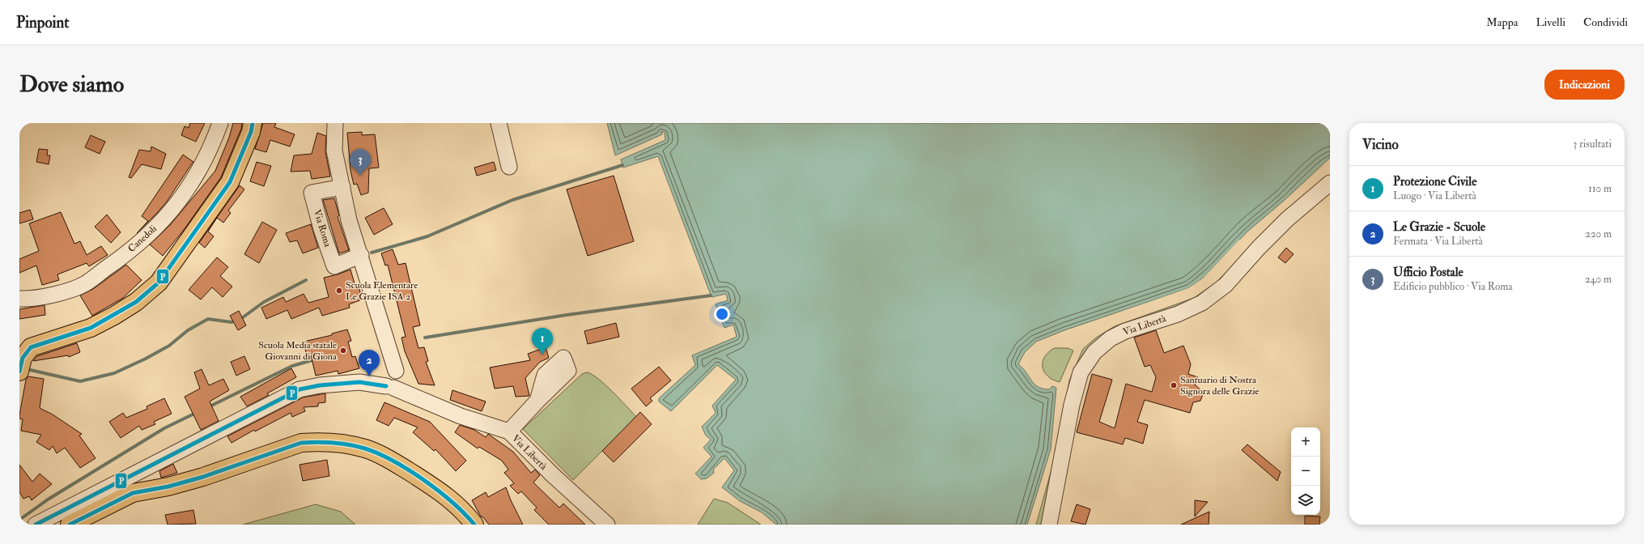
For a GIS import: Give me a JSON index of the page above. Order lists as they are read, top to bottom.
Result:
{
  "streets": {
    "street": ["Via Roma", "Canedoli", "Via Libertà"]
  },
  "places": ["Scuola Elementare Le Grazie ISA 2", "Scuola Media statale Giovanni di Giona", "Santuario di Nostra Signora delle Grazie"],
  "lines": ["transit line P"],
  "page": {
    "header": "Pinpoint",
    "nav": ["Mappa", "Livelli", "Condividi"],
    "buttons": "Indicazioni",
    "title": "Dove siamo",
    "heading": ["Vicino", "3 risultati"],
    "pins": ["3", "1", "2"],
    "list": [
      {
        "mark": "1",
        "name": "Protezione Civile",
        "note": "Luogo · Via Libertà",
        "value": "110 m"
      },
      {
        "mark": "2",
        "name": "Le Grazie - Scuole",
        "note": "Fermata · Via Libertà",
        "value": "220 m"
      },
      {
        "mark": "3",
        "name": "Ufficio Postale",
        "note": "Edificio pubblico · Via Roma",
        "value": "240 m"
      }
    ],
    "map_buttons": ["+", "−"]
  }
}
